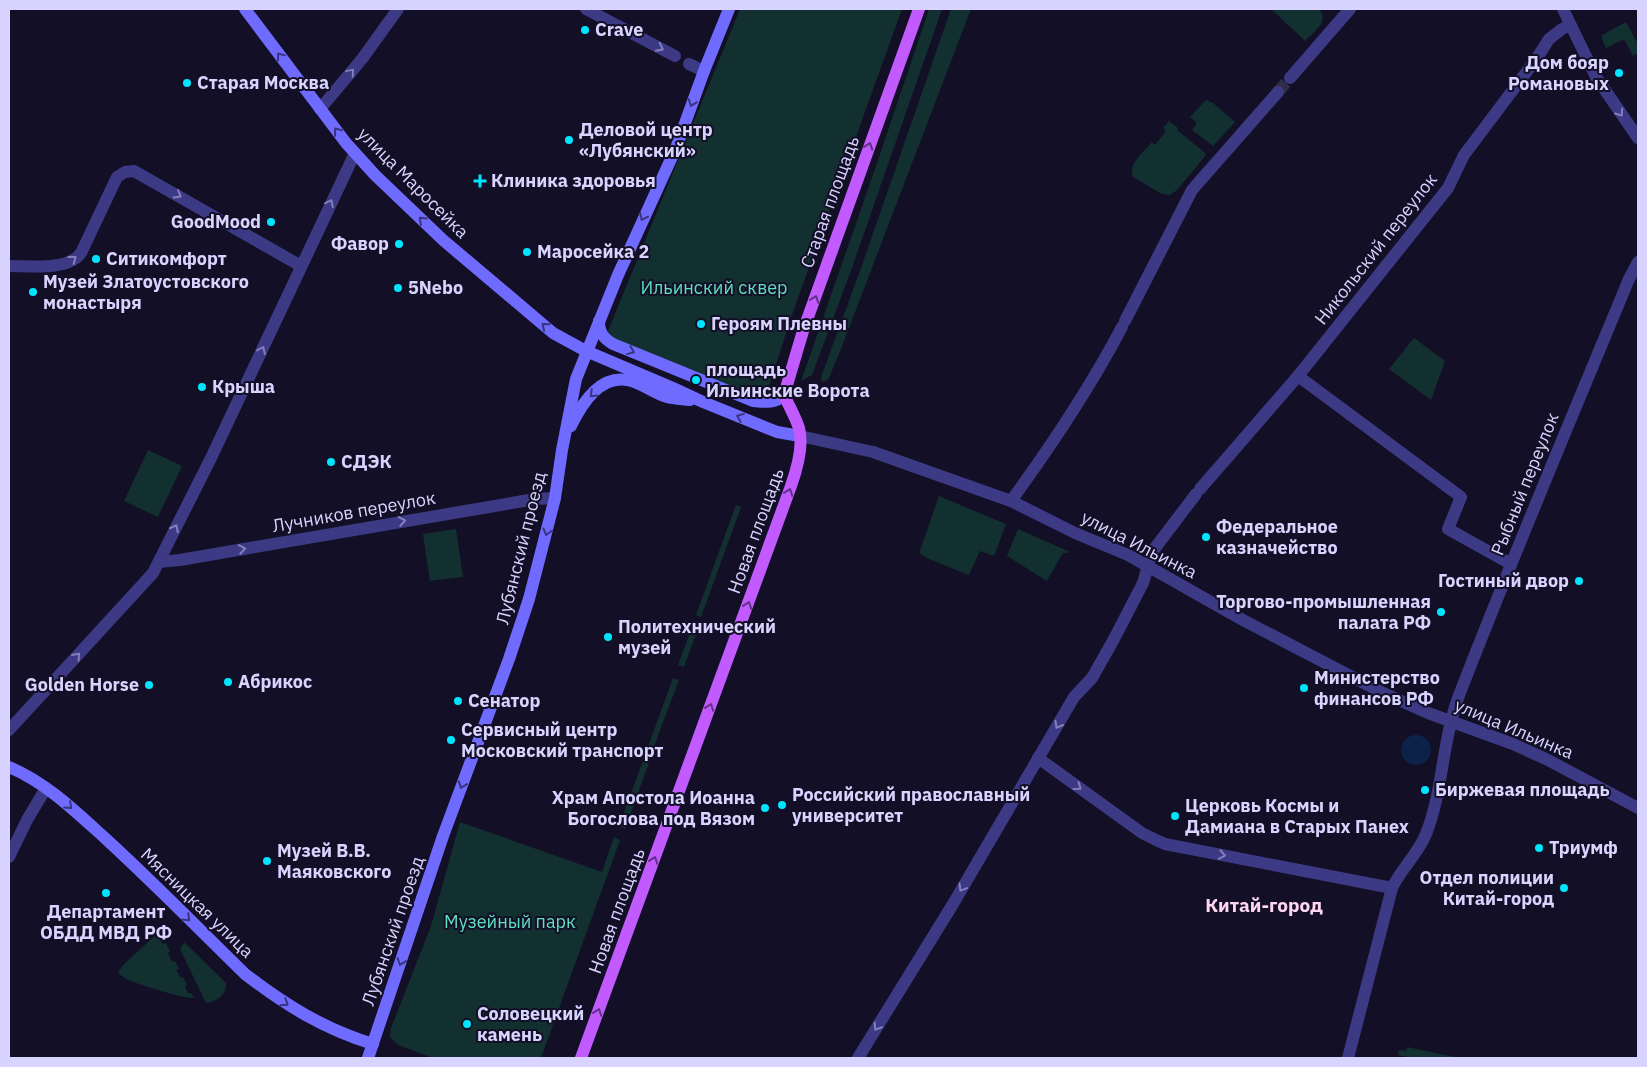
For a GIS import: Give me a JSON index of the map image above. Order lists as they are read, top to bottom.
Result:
{
  "streets": {
    "main road": [
      "улица Маросейка",
      "Старая площадь",
      "Новая площадь",
      "Лубянский проезд",
      "Мясницкая улица"
    ],
    "street": [
      "Никольский переулок",
      "Рыбный переулок",
      "Лучников переулок",
      "улица Ильинка"
    ]
  },
  "crossings": [
    ["улица Маросейка", "Лубянский проезд"],
    ["Никольский переулок", "улица Ильинка"],
    ["Рыбный переулок", "улица Ильинка"],
    ["Лучников переулок", "Лубянский проезд"],
    ["Новая площадь", "улица Ильинка"],
    ["Лубянский проезд", "Мясницкая улица"]
  ],
  "one_way": [
    "улица Маросейка",
    "Старая площадь",
    "Никольский переулок",
    "Лучников переулок",
    "Новая площадь",
    "Лубянский проезд",
    "Мясницкая улица"
  ],
  "districts": ["Китай-город"],
  "parks": ["Ильинский сквер", "Музейный парк"],
  "places": {
    "other": [
      "Crave",
      "Дом бояр Романовых",
      "Старая Москва",
      "Деловой центр «Лубянский»",
      "GoodMood",
      "Фавор",
      "Маросейка 2",
      "Ситикомфорт",
      "5Nebo",
      "Музей Златоустовского монастыря",
      "Героям Плевны",
      "площадь Ильинские Ворота",
      "Крыша",
      "СДЭК",
      "Федеральное казначейство",
      "Гостиный двор",
      "Торгово-промышленная палата РФ",
      "Политехнический музей",
      "Абрикос",
      "Golden Horse",
      "Министерство финансов РФ",
      "Сенатор",
      "Сервисный центр Московский транспорт",
      "Биржевая площадь",
      "Российский православный университет",
      "Храм Апостола Иоанна Богослова под Вязом",
      "Церковь Космы и Дамиана в Старых Панех",
      "Триумф",
      "Музей В.В. Маяковского",
      "Отдел полиции Китай-город",
      "Департамент ОБДД МВД РФ",
      "Соловецкий камень"
    ],
    "health": ["Клиника здоровья"]
  }
}
